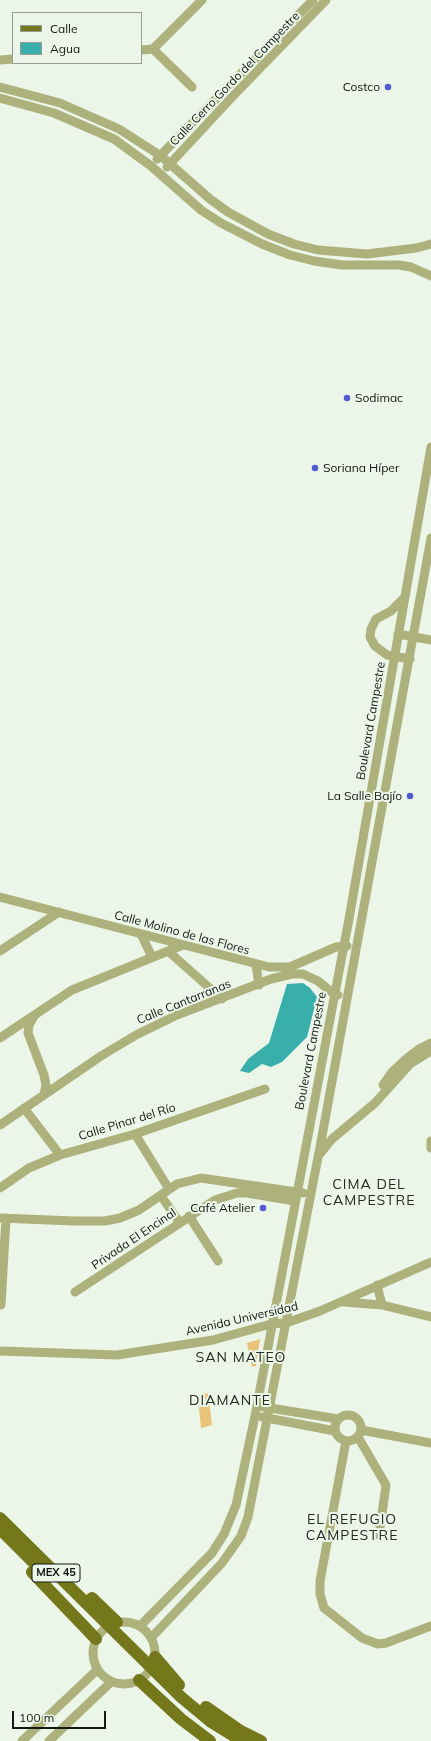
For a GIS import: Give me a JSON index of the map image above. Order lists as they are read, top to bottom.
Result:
{
  "streets": {
    "street": [
      "Calle Cerro Gordo del Campestre",
      "Boulevard Campestre",
      "Calle Molino de las Flores",
      "Calle Cantarranas",
      "Calle Pinar del Río",
      "Privada El Encinal",
      "Avenida Universidad"
    ]
  },
  "crossings": [
    ["Boulevard Campestre", "Calle Molino de las Flores"],
    ["Boulevard Campestre", "Calle Cantarranas"],
    ["Boulevard Campestre", "Privada El Encinal"],
    ["Boulevard Campestre", "Avenida Universidad"]
  ],
  "districts": [
    "CIMA DEL CAMPESTRE",
    "SAN MATEO",
    "DIAMANTE",
    "EL REFUGIO CAMPESTRE"
  ],
  "places": [
    "Costco",
    "Sodimac",
    "Soriana Híper",
    "La Salle Bajío",
    "Café Atelier"
  ],
  "legend": ["Calle", "Agua"],
  "scale_bar": "100 m"
}
